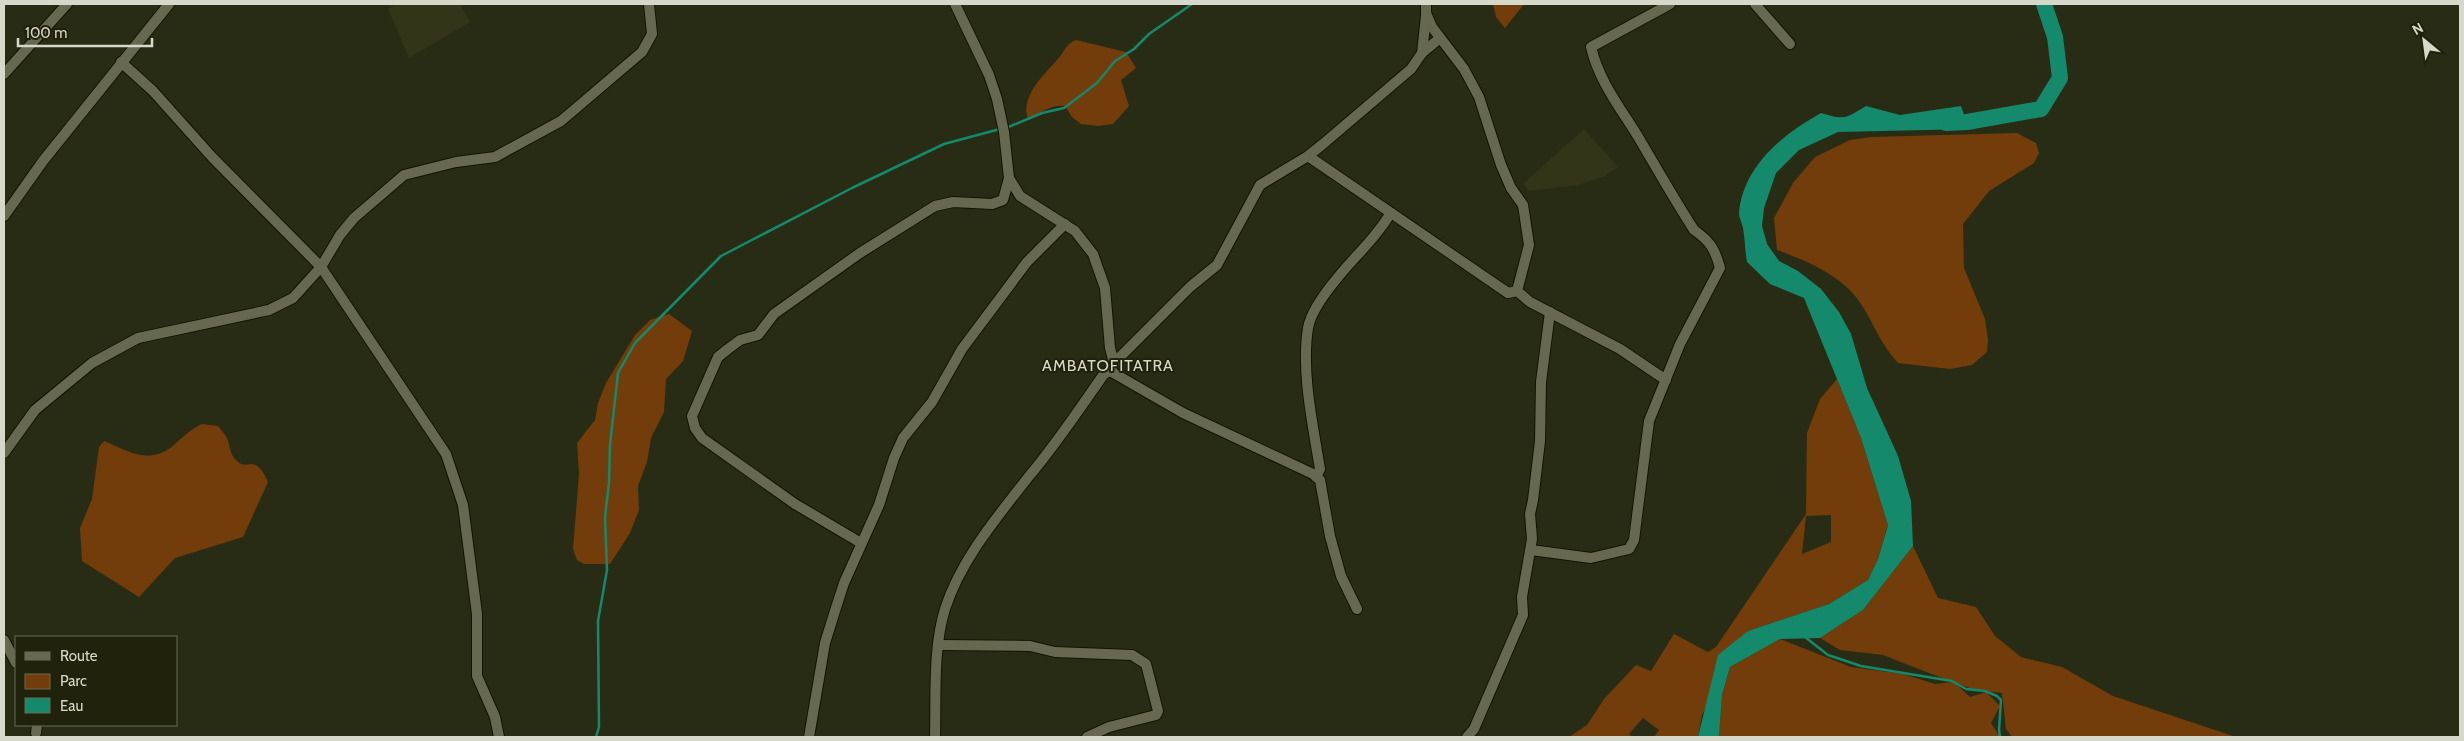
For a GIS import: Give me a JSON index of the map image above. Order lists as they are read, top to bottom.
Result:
{
  "districts": ["AMBATOFITATRA"],
  "legend": ["Route", "Parc", "Eau"],
  "scale_bar": "100 m",
  "north": "top left"
}
